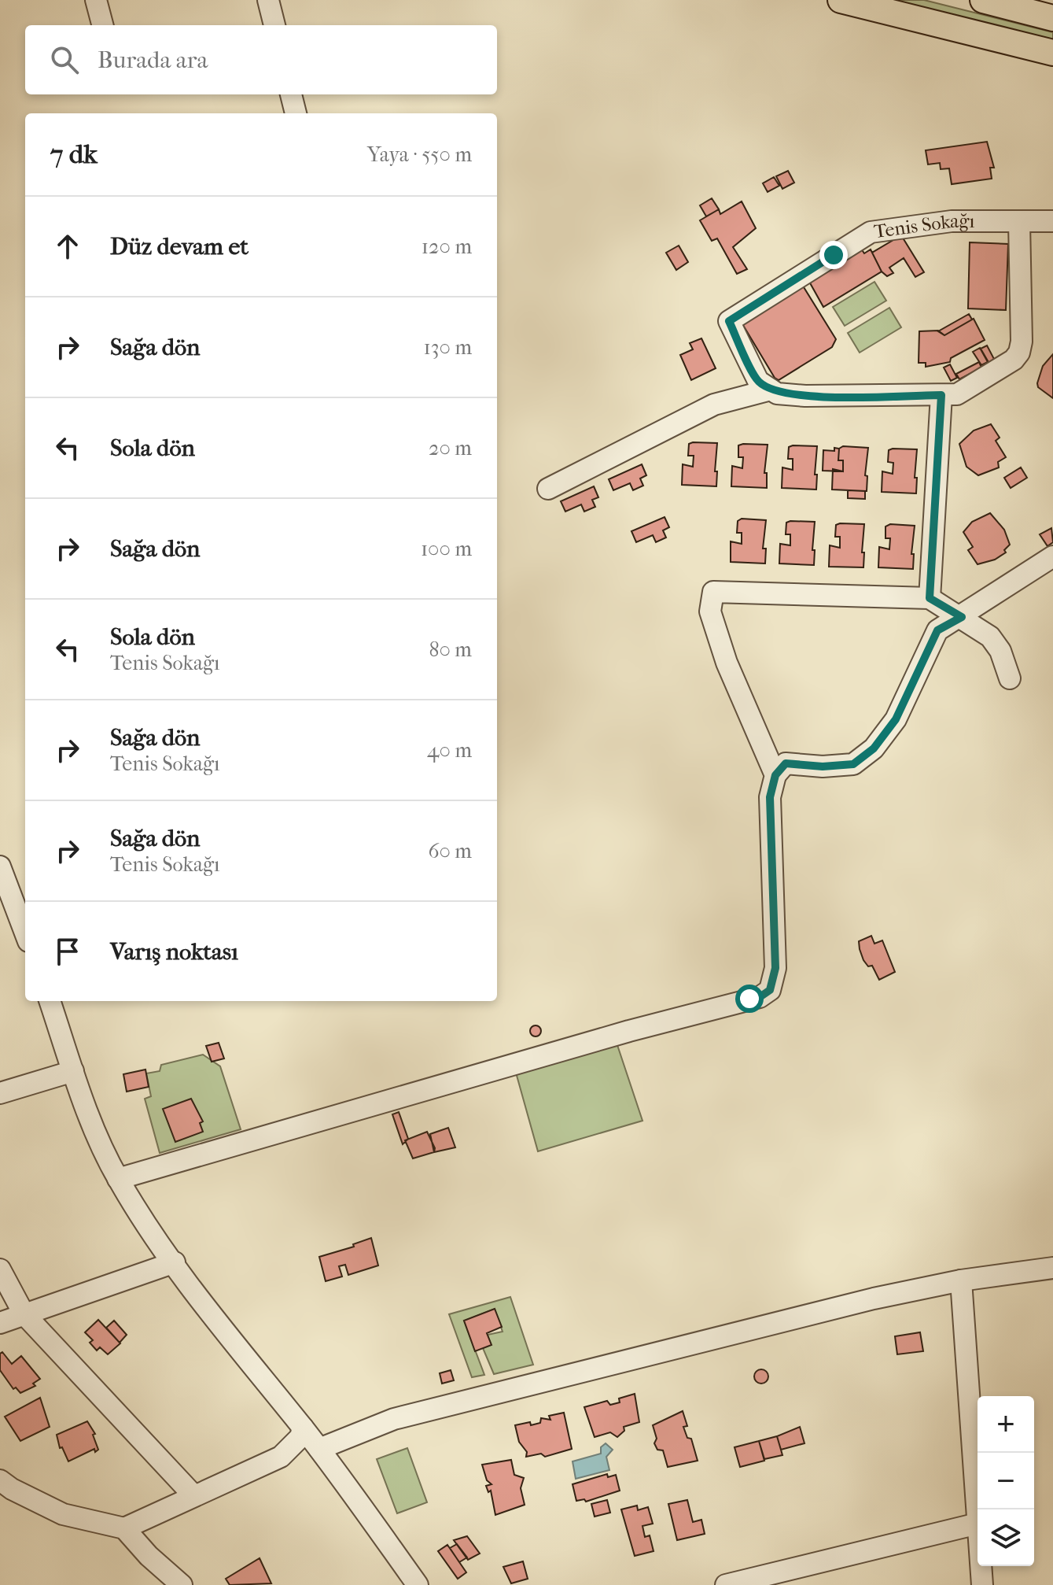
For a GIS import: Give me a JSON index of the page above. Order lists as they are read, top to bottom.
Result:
{
  "streets": {
    "street": ["Tenis Sokağı"]
  },
  "page": {
    "search": "Burada ara",
    "heading": ["7 dk", "Yaya · 550 m"],
    "list": [
      ["Düz devam et", "120 m"],
      ["Sağa dön", "130 m"],
      ["Sola dön", "20 m"],
      ["Sağa dön", "100 m"],
      ["Sola dön", "Tenis Sokağı", "80 m"],
      ["Sağa dön", "Tenis Sokağı", "40 m"],
      ["Sağa dön", "Tenis Sokağı", "60 m"],
      "Varış noktası"
    ],
    "map_buttons": ["+", "−"]
  }
}
